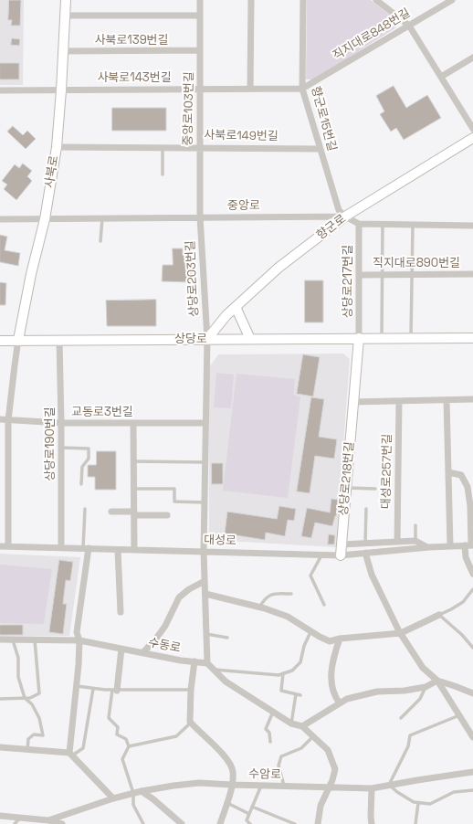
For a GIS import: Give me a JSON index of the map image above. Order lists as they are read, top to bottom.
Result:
{
  "streets": {
    "street": [
      "직지대로848번길",
      "사북로139번길",
      "사북로143번길",
      "중앙로103번길",
      "향군로15번길",
      "사북로149번길",
      "사북로",
      "중앙로",
      "향군로",
      "직지대로890번길",
      "상당로203번길",
      "상당로217번길",
      "상당로",
      "교동로3번길",
      "상당로190번길",
      "대성로257번길",
      "상당로218번길",
      "대성로",
      "수동로",
      "수암로"
    ]
  },
  "crossings": [
    ["직지대로848번길", "사북로143번길"],
    ["직지대로848번길", "향군로15번길"],
    ["사북로139번길", "중앙로103번길"],
    ["사북로139번길", "사북로"],
    ["사북로143번길", "중앙로103번길"],
    ["사북로143번길", "향군로15번길"],
    ["사북로143번길", "사북로"],
    ["중앙로103번길", "사북로149번길"],
    ["중앙로103번길", "중앙로"],
    ["중앙로103번길", "상당로203번길"],
    ["향군로15번길", "사북로149번길"],
    ["향군로15번길", "중앙로"],
    ["향군로15번길", "향군로"],
    ["사북로149번길", "사북로"],
    ["사북로", "중앙로"],
    ["사북로", "상당로"],
    ["중앙로", "향군로"],
    ["중앙로", "상당로203번길"],
    ["중앙로", "상당로217번길"],
    ["향군로", "상당로203번길"],
    ["향군로", "상당로"],
    ["직지대로890번길", "상당로217번길"],
    ["상당로203번길", "상당로"],
    ["상당로203번길", "교동로3번길"],
    ["상당로203번길", "대성로"],
    ["상당로203번길", "수동로"],
    ["상당로217번길", "상당로"],
    ["상당로217번길", "상당로218번길"],
    ["상당로", "상당로190번길"],
    ["상당로", "상당로218번길"],
    ["교동로3번길", "상당로190번길"],
    ["상당로190번길", "대성로"],
    ["상당로218번길", "대성로"]
  ]
}
